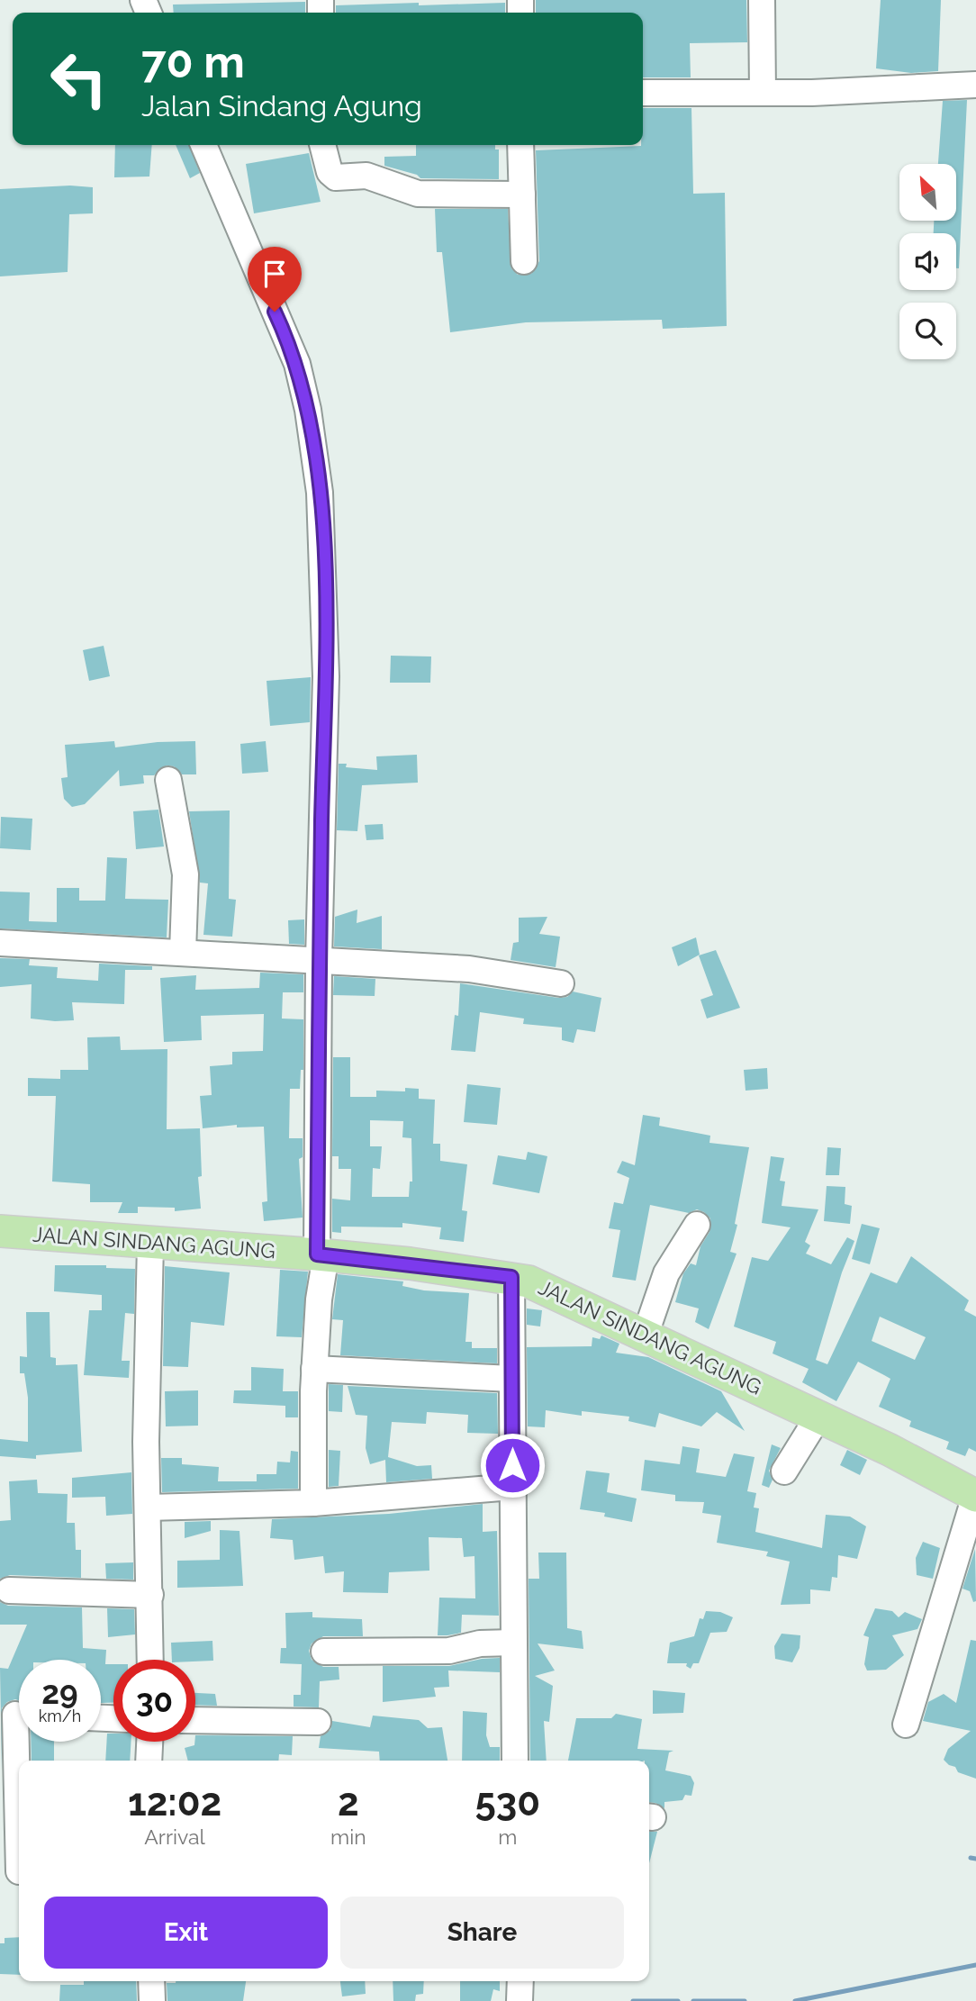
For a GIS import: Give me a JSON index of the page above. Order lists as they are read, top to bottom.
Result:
{
  "streets": {
    "main road": ["JALAN SINDANG AGUNG"]
  },
  "north": "top left",
  "page": {
    "turn": ["70 m", "Jalan Sindang Agung"],
    "speed": "29 km/h",
    "limit": "30",
    "eta": [
      "12:02",
      "Arrival",
      "2",
      "min",
      "530",
      "m"
    ],
    "buttons": ["Exit", "Share"]
  }
}
